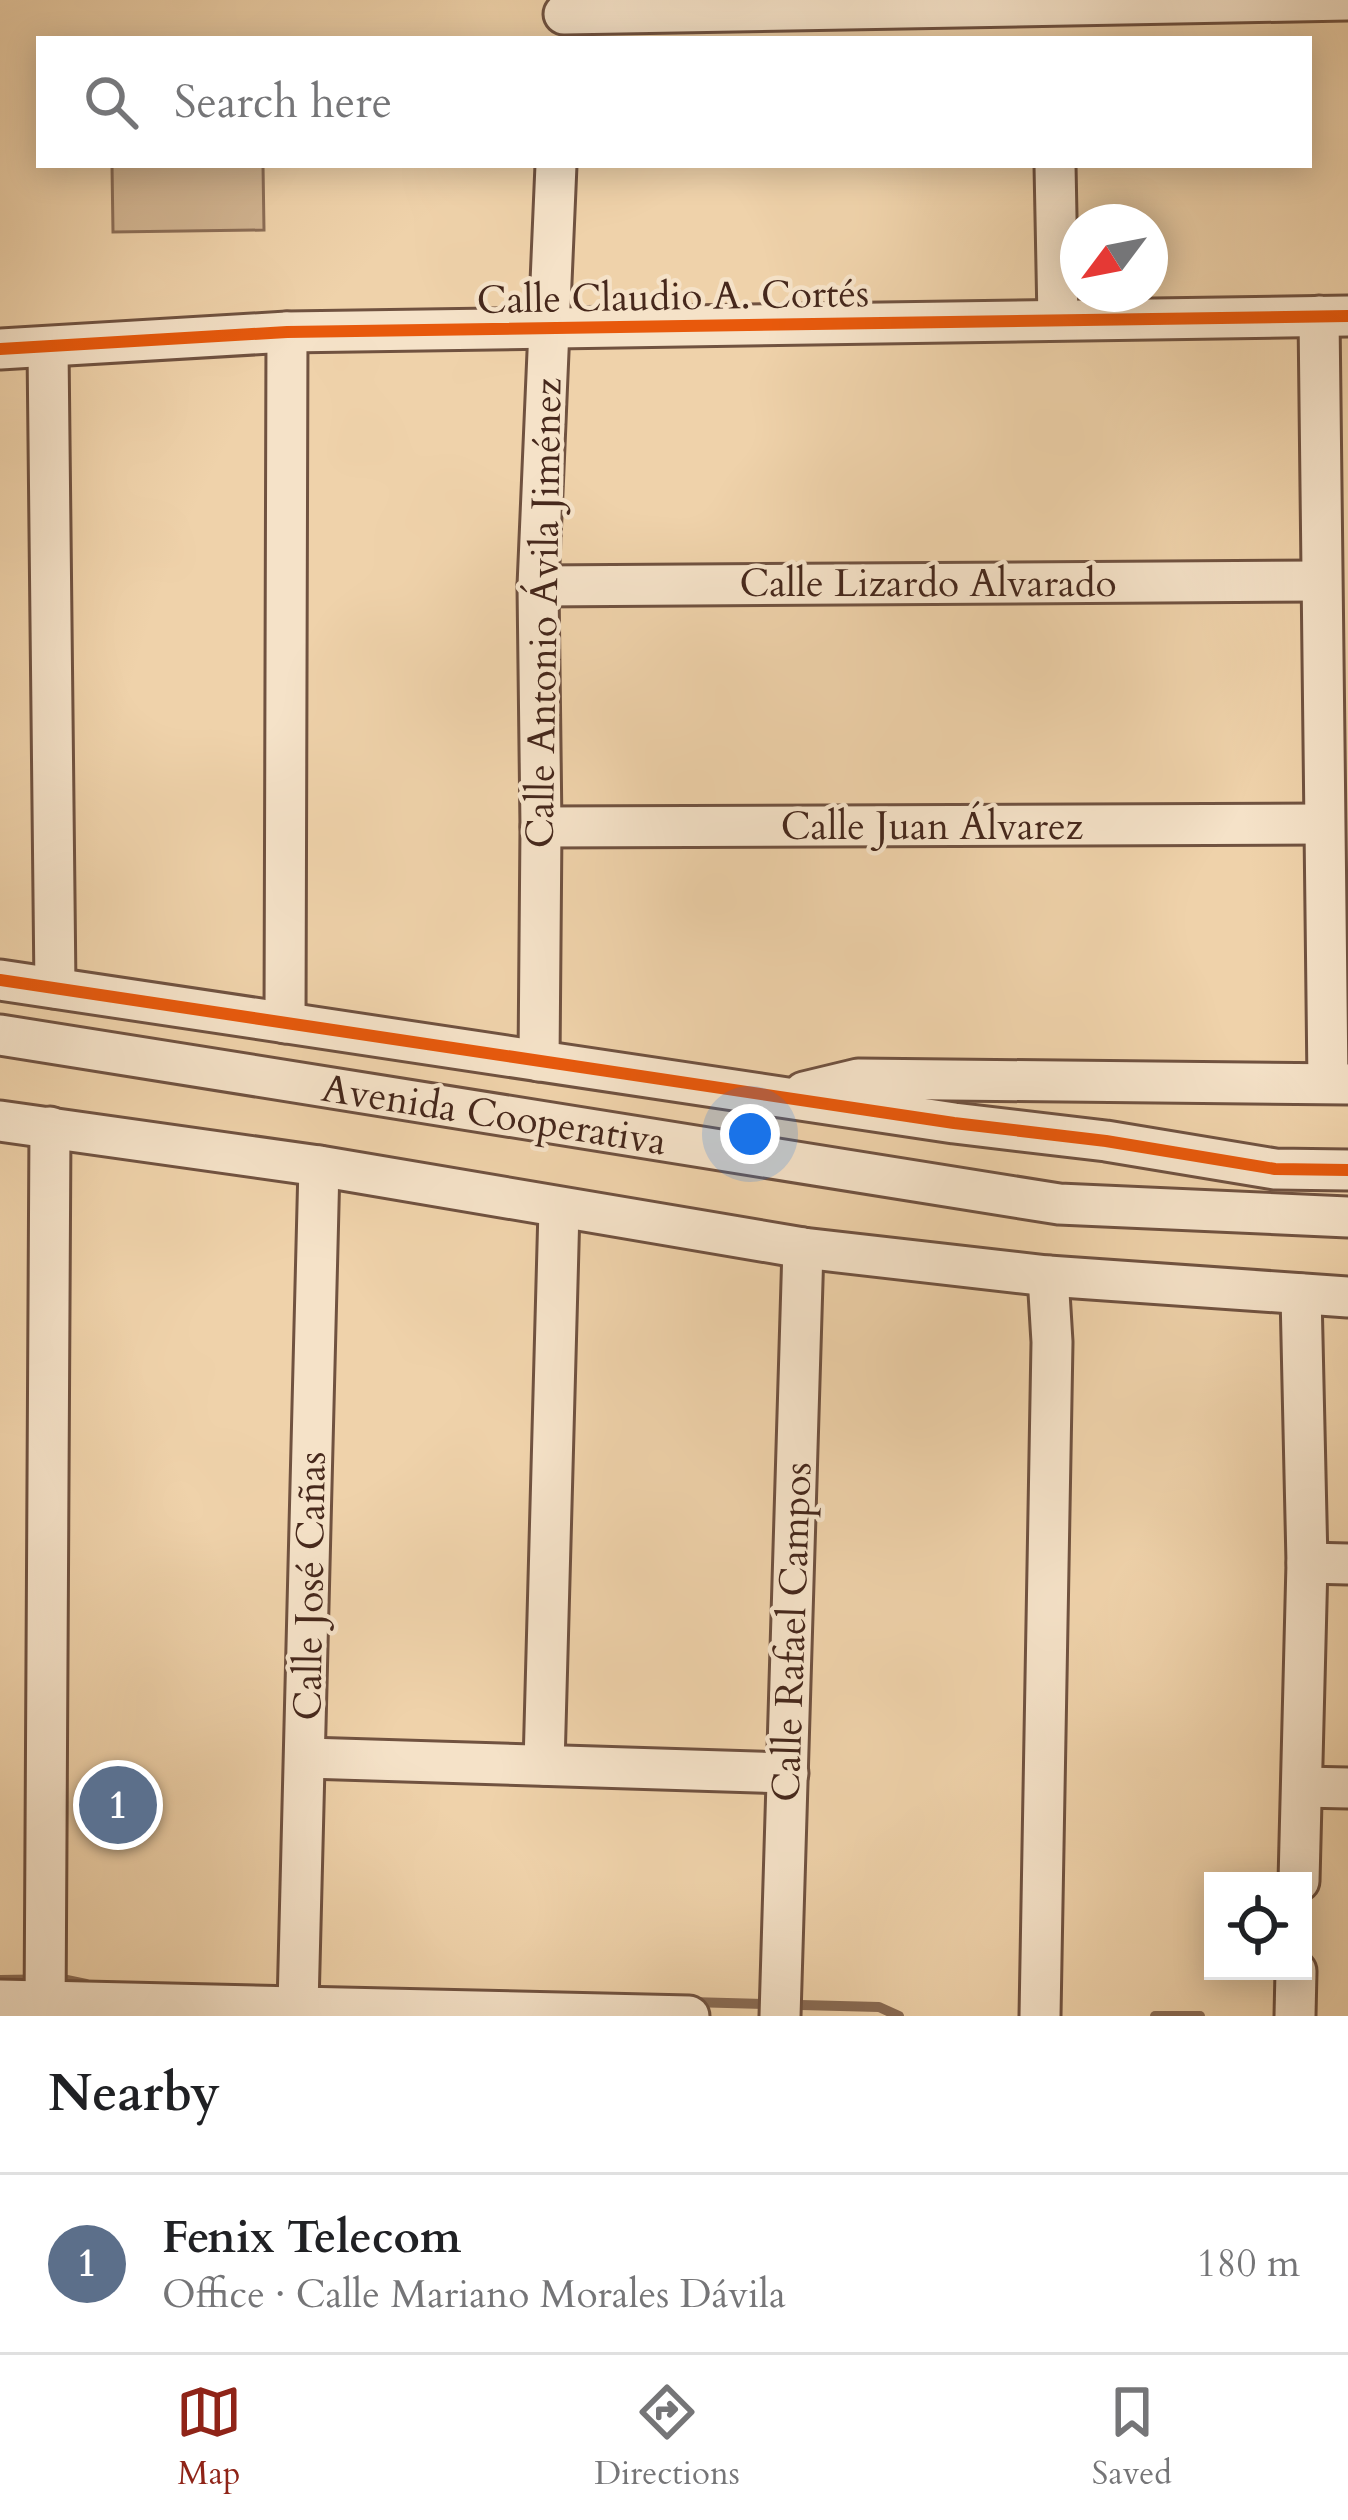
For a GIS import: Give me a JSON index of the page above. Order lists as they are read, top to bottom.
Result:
{
  "streets": {
    "street": [
      "Calle Claudio A. Cortés",
      "Calle Lizardo Alvarado",
      "Calle Antonio Ávila Jiménez",
      "Calle Juan Álvarez",
      "Avenida Cooperativa",
      "Calle José Cañas",
      "Calle Rafael Campos"
    ]
  },
  "crossings": [
    ["Calle Claudio A. Cortés", "Calle Antonio Ávila Jiménez"],
    ["Calle Lizardo Alvarado", "Calle Antonio Ávila Jiménez"],
    ["Calle Antonio Ávila Jiménez", "Calle Juan Álvarez"],
    ["Avenida Cooperativa", "Calle José Cañas"],
    ["Avenida Cooperativa", "Calle Rafael Campos"]
  ],
  "north": "bottom left",
  "page": {
    "search": "Search here",
    "pins": "1",
    "heading": "Nearby",
    "list": [
      {
        "mark": "1",
        "name": "Fenix Telecom",
        "note": "Office · Calle Mariano Morales Dávila",
        "value": "180 m"
      }
    ],
    "nav": ["Map", "Directions", "Saved"]
  }
}
